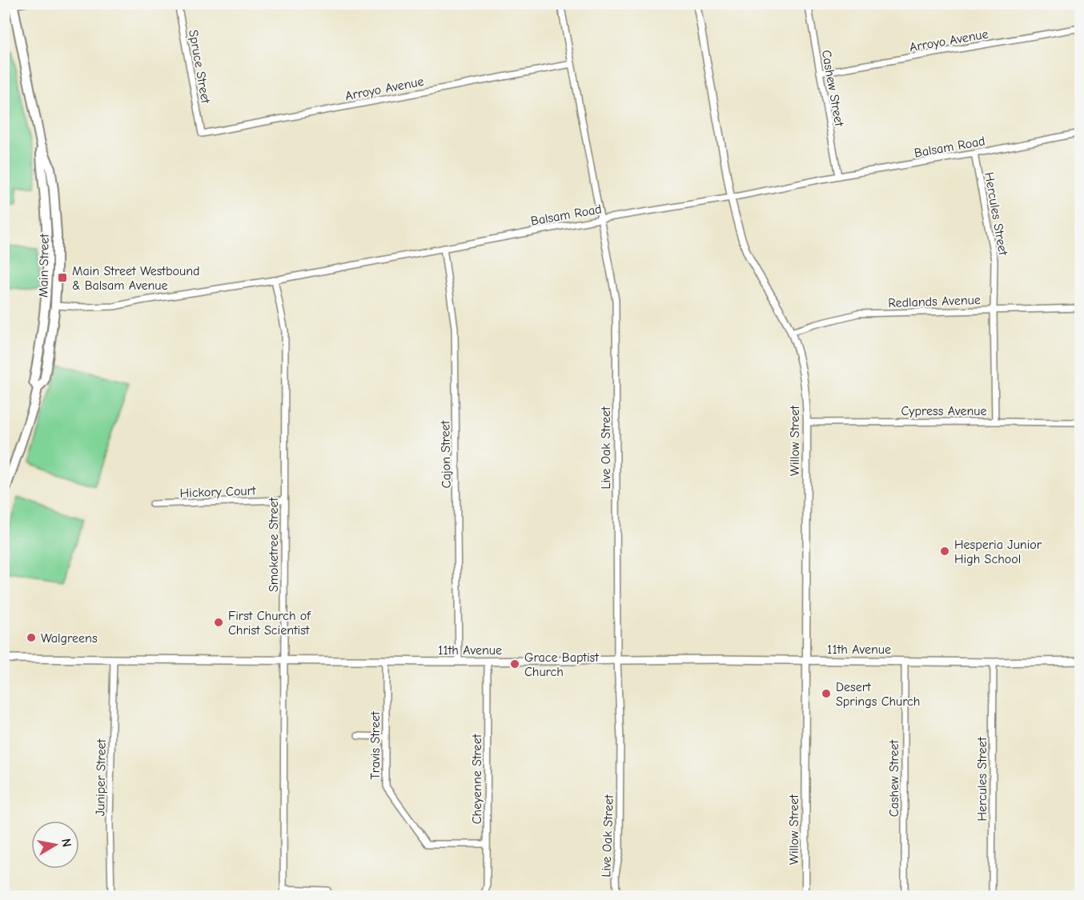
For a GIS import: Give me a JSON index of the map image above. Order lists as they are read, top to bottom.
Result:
{
  "streets": {
    "main road": ["Main Street", "11th Avenue"],
    "street": [
      "Arroyo Avenue",
      "Spruce Street",
      "Cashew Street",
      "Balsam Road",
      "Hercules Street",
      "Redlands Avenue",
      "Cypress Avenue",
      "Willow Street",
      "Live Oak Street",
      "Cajon Street",
      "Hickory Court",
      "Smoketree Street",
      "Travis Street",
      "Juniper Street",
      "Cheyenne Street"
    ]
  },
  "crossings": [
    ["Arroyo Avenue", "Spruce Street"],
    ["Arroyo Avenue", "Cashew Street"],
    ["Arroyo Avenue", "Live Oak Street"],
    ["Cashew Street", "Balsam Road"],
    ["Cashew Street", "11th Avenue"],
    ["Balsam Road", "Hercules Street"],
    ["Balsam Road", "Main Street"],
    ["Balsam Road", "Willow Street"],
    ["Balsam Road", "Live Oak Street"],
    ["Balsam Road", "Cajon Street"],
    ["Balsam Road", "Smoketree Street"],
    ["Hercules Street", "Redlands Avenue"],
    ["Hercules Street", "Cypress Avenue"],
    ["Hercules Street", "11th Avenue"],
    ["Redlands Avenue", "Willow Street"],
    ["Cypress Avenue", "Willow Street"],
    ["Willow Street", "11th Avenue"],
    ["Live Oak Street", "11th Avenue"],
    ["Cajon Street", "11th Avenue"],
    ["Hickory Court", "Smoketree Street"],
    ["Smoketree Street", "11th Avenue"],
    ["11th Avenue", "Travis Street"],
    ["11th Avenue", "Juniper Street"],
    ["11th Avenue", "Cheyenne Street"],
    ["Travis Street", "Cheyenne Street"]
  ],
  "places": {
    "transit": ["Main Street Westbound & Balsam Avenue"],
    "other": [
      "Hesperia Junior High School",
      "First Church of Christ Scientist",
      "Walgreens",
      "Grace Baptist Church",
      "Desert Springs Church"
    ]
  },
  "north": "right"
}
